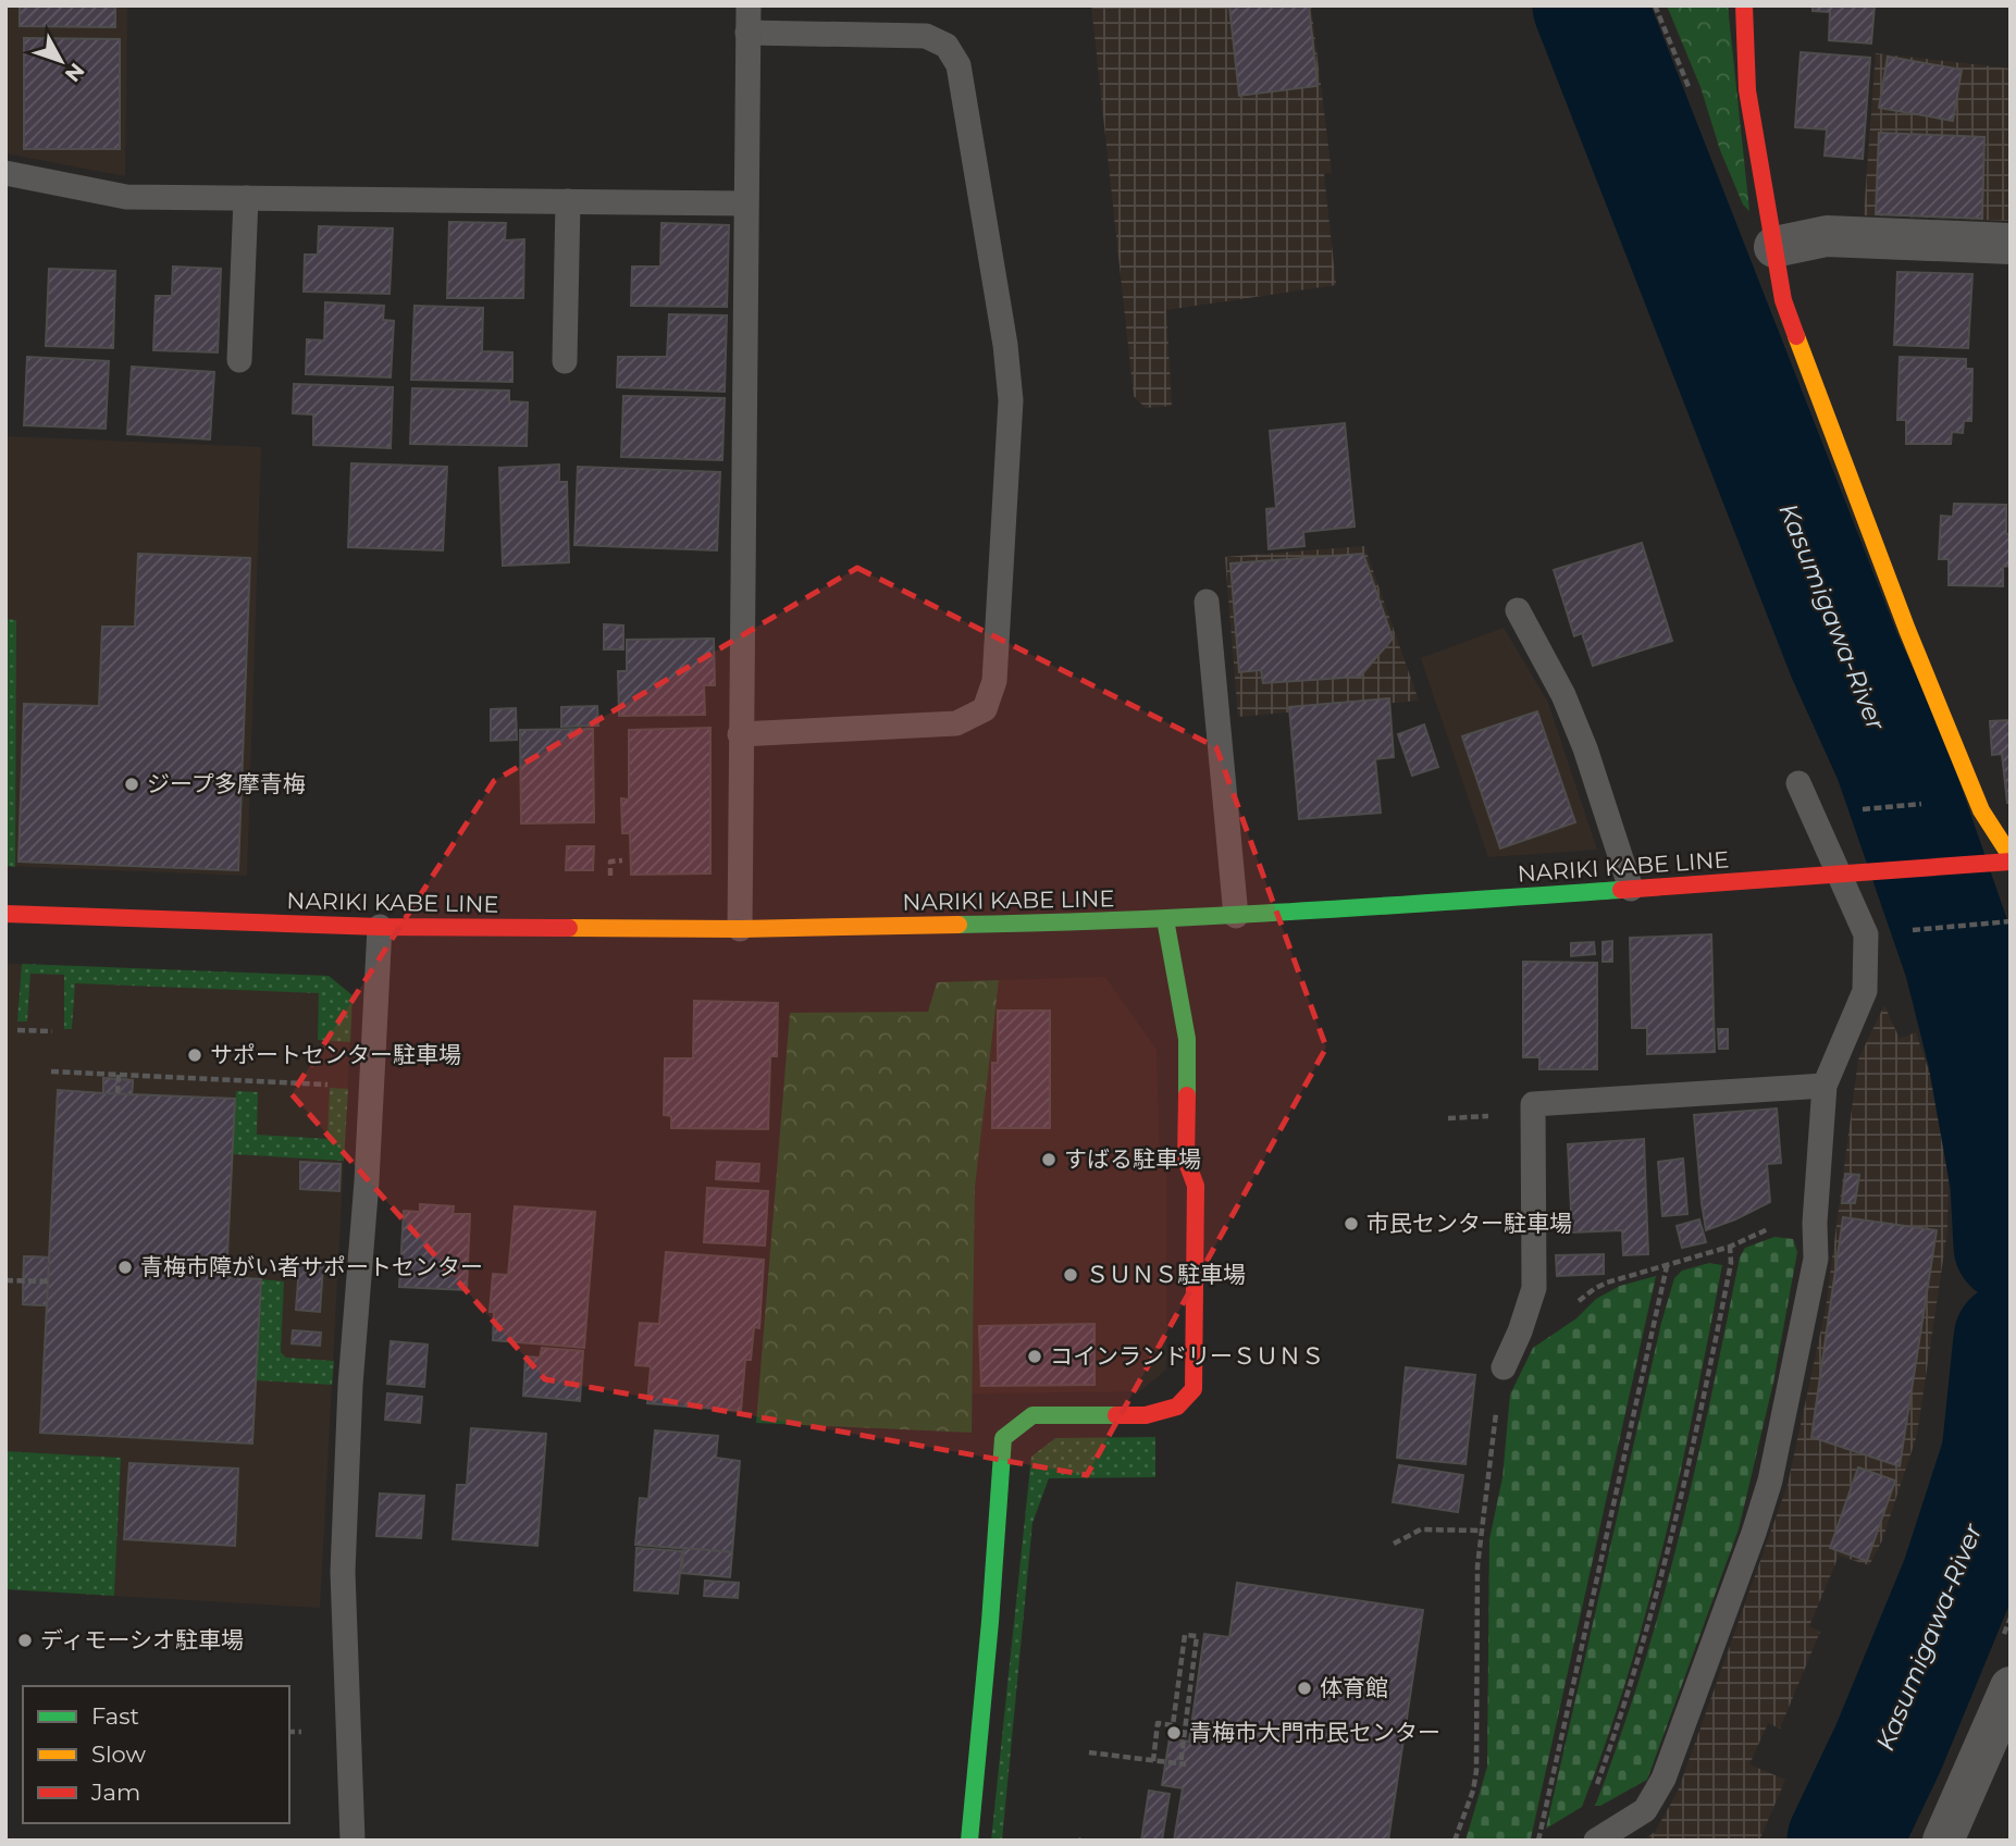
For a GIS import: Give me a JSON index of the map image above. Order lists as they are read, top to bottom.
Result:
{
  "streets": {
    "main road": ["NARIKI KABE LINE"]
  },
  "water": ["Kasumigawa-River"],
  "places": [
    "ジープ多摩青梅",
    "サポートセンター駐車場",
    "すばる駐車場",
    "市民センター駐車場",
    "青梅市障がい者サポートセンター",
    "ＳＵＮＳ駐車場",
    "コインランドリーＳＵＮＳ",
    "ディモーシオ駐車場",
    "体育館",
    "青梅市大門市民センター"
  ],
  "legend": ["Fast", "Slow", "Jam"],
  "north": "bottom right"
}
